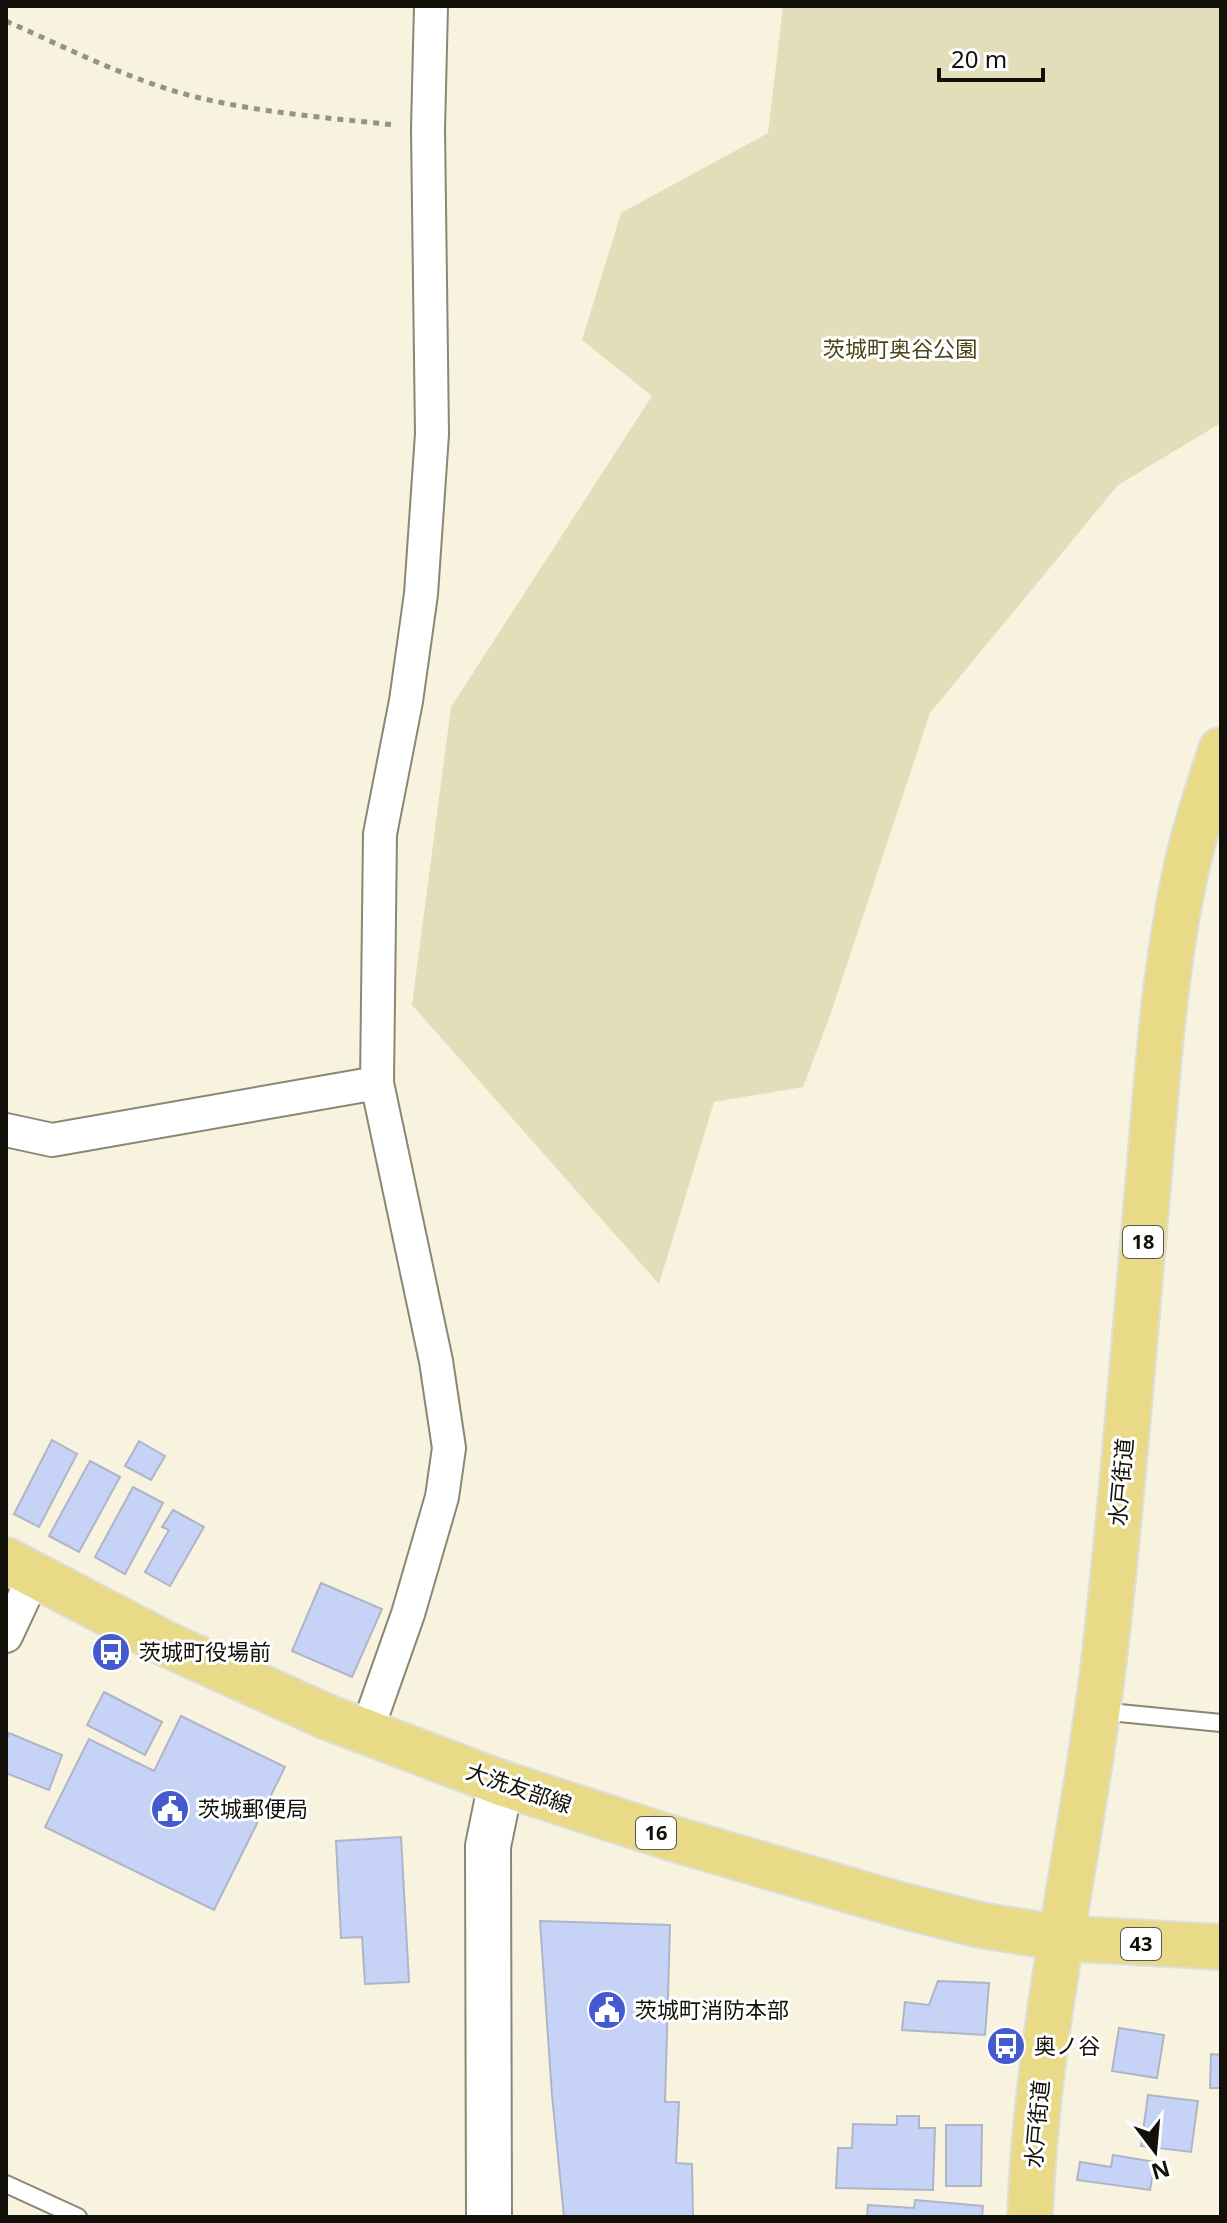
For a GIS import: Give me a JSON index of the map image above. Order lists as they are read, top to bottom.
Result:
{
  "streets": {
    "main road": [
      "18",
      "水戸街道",
      "大洗友部線",
      "16",
      "43"
    ]
  },
  "crossings": [
    ["水戸街道", "大洗友部線"],
    ["水戸街道", "43"],
    ["大洗友部線", "43"]
  ],
  "parks": ["茨城町奥谷公園"],
  "places": {
    "bus stop": ["茨城町役場前", "奥ノ谷"],
    "public building": ["茨城郵便局", "茨城町消防本部"]
  },
  "scale_bar": "20 m",
  "north": "bottom"
}
